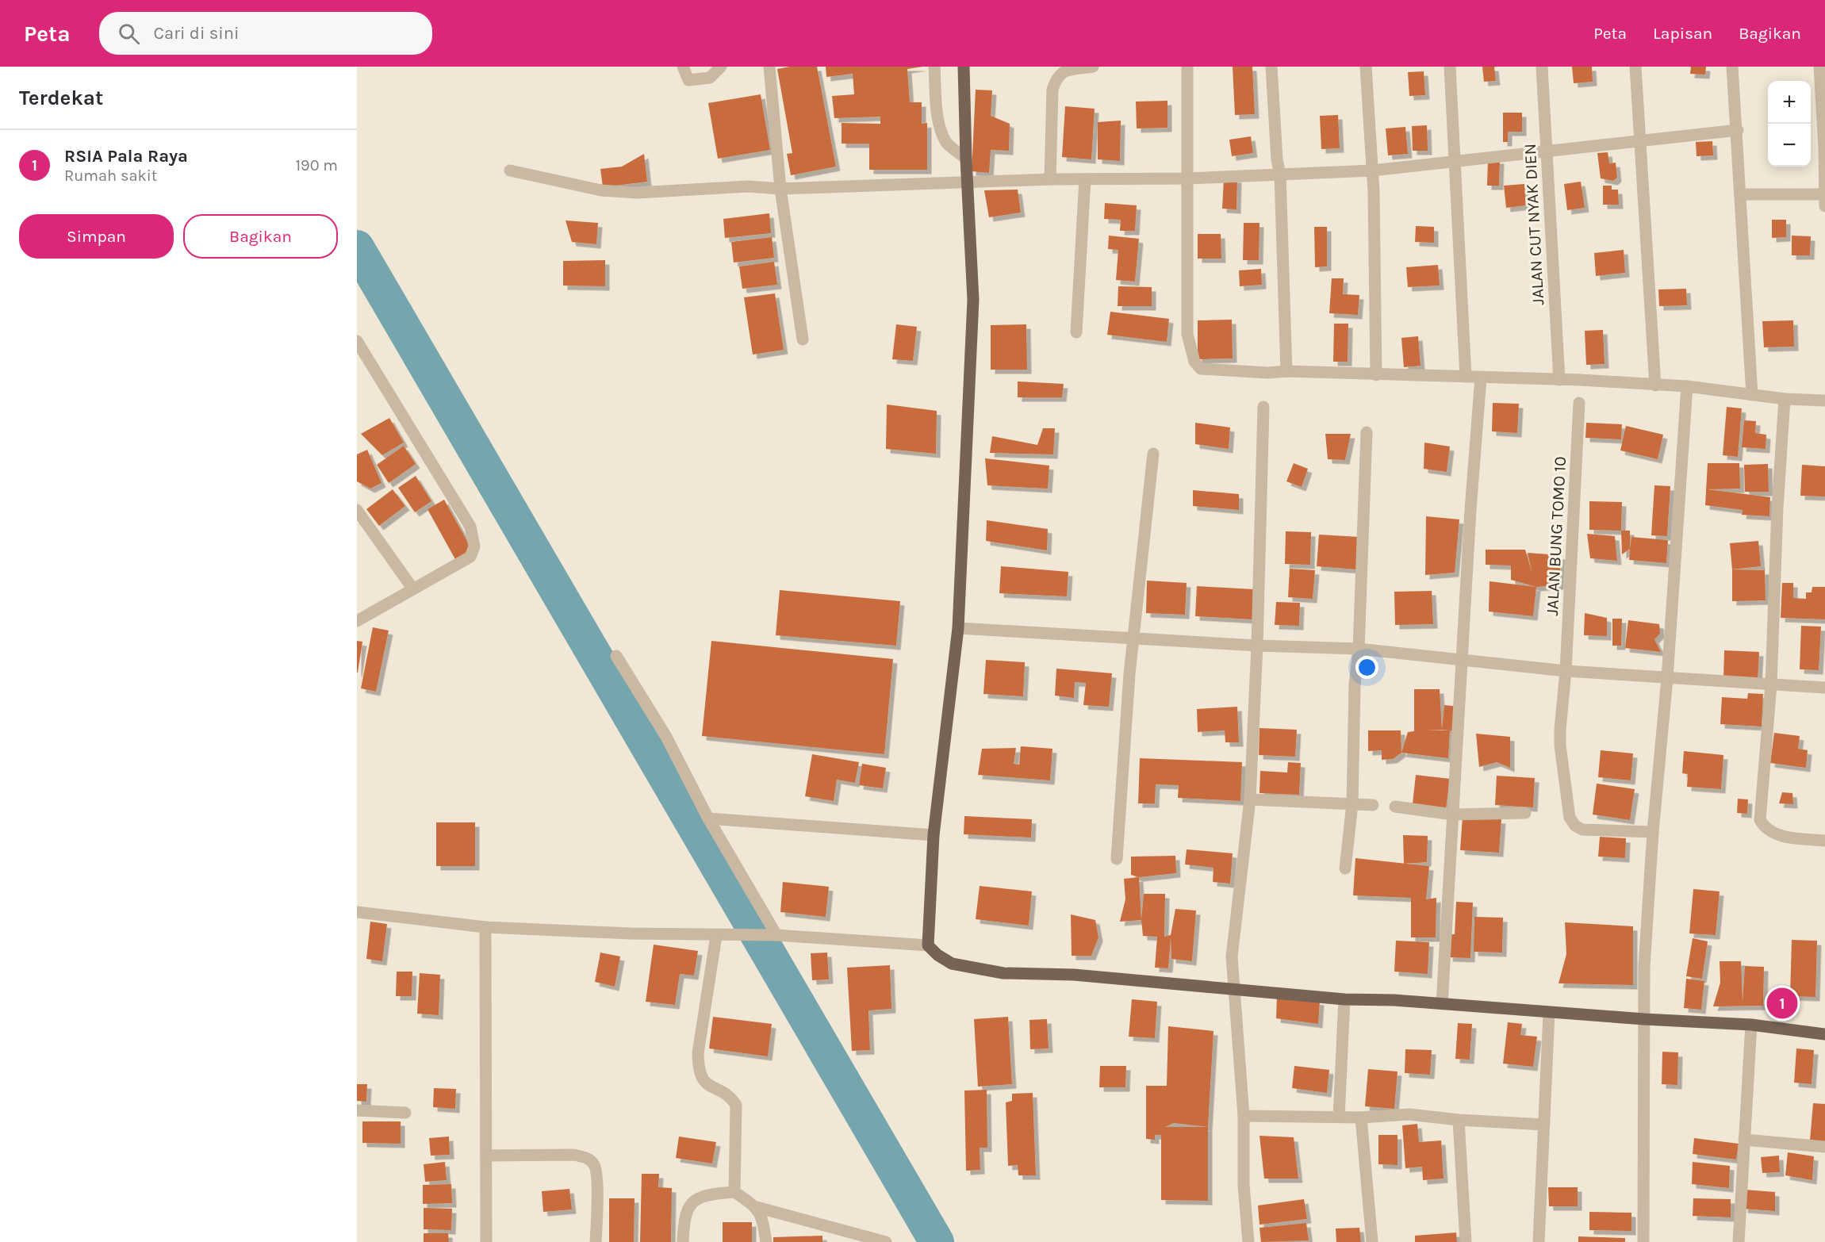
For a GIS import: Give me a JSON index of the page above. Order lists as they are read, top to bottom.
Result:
{
  "streets": {
    "street": ["JALAN CUT NYAK DIEN", "JALAN BUNG TOMO 10"]
  },
  "page": {
    "header": "Peta",
    "search": "Cari di sini",
    "nav": ["Peta", "Lapisan", "Bagikan"],
    "heading": "Terdekat",
    "map_buttons": ["+", "−"],
    "list": [
      {
        "mark": "1",
        "name": "RSIA Pala Raya",
        "note": "Rumah sakit",
        "value": "190 m"
      }
    ],
    "buttons": ["Simpan", "Bagikan"],
    "pins": "1"
  }
}
